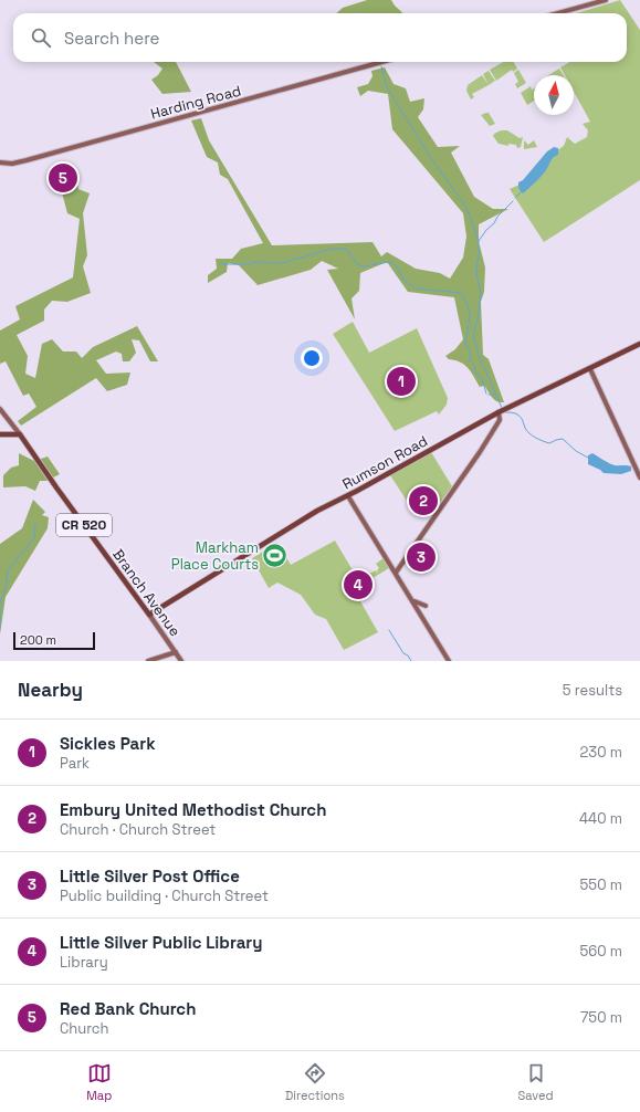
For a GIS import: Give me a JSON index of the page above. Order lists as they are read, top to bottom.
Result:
{
  "streets": {
    "main road": ["Rumson Road", "CR 520", "Branch Avenue"],
    "street": ["Harding Road"]
  },
  "crossings": [
    ["Rumson Road", "Branch Avenue"]
  ],
  "places": {
    "sports": ["Markham Place Courts"]
  },
  "scale_bar": "200 m",
  "north": "top",
  "page": {
    "search": "Search here",
    "pins": [
      "5",
      "1",
      "2",
      "3",
      "4"
    ],
    "scale": "200 m",
    "heading": ["Nearby", "5 results"],
    "list": [
      {
        "mark": "1",
        "name": "Sickles Park",
        "note": "Park",
        "value": "230 m"
      },
      {
        "mark": "2",
        "name": "Embury United Methodist Church",
        "note": "Church · Church Street",
        "value": "440 m"
      },
      {
        "mark": "3",
        "name": "Little Silver Post Office",
        "note": "Public building · Church Street",
        "value": "550 m"
      },
      {
        "mark": "4",
        "name": "Little Silver Public Library",
        "note": "Library",
        "value": "560 m"
      },
      {
        "mark": "5",
        "name": "Red Bank Church",
        "note": "Church",
        "value": "750 m"
      }
    ],
    "nav": ["Map", "Directions", "Saved"]
  }
}
